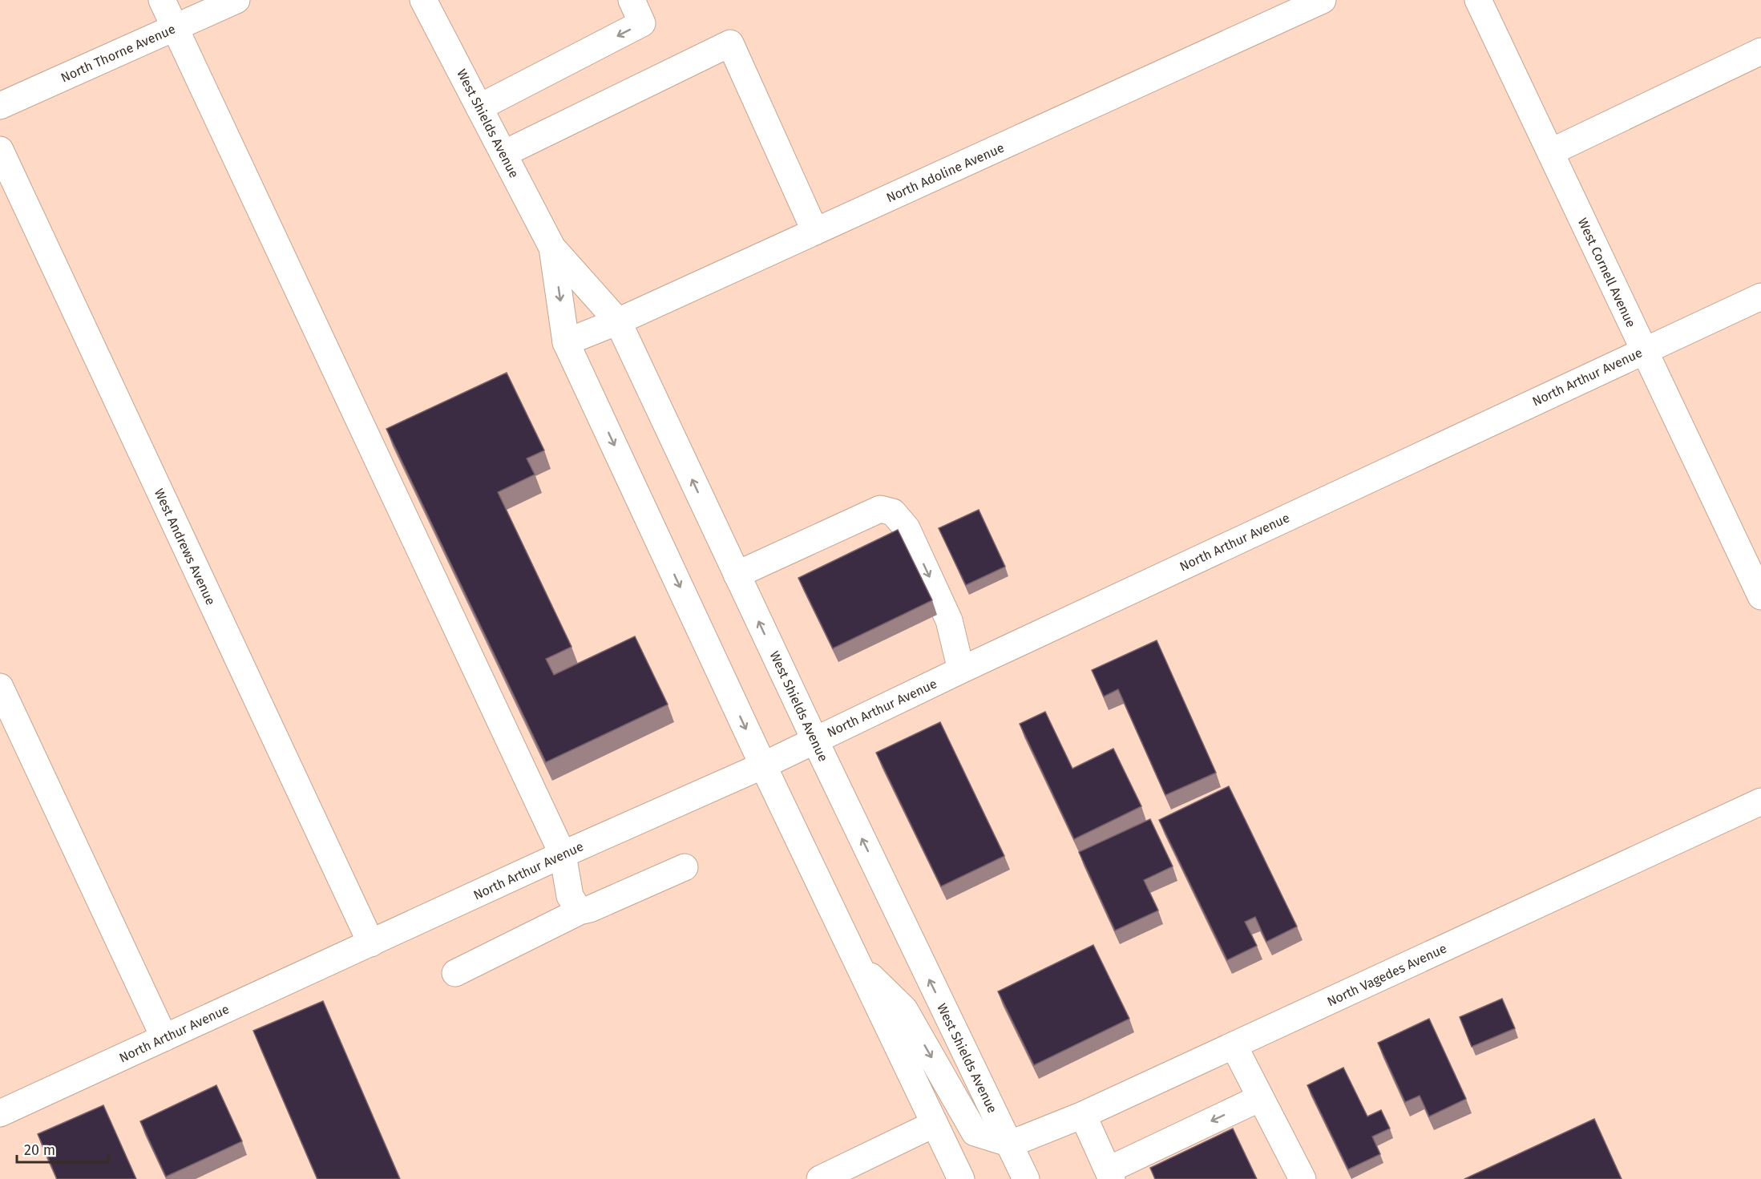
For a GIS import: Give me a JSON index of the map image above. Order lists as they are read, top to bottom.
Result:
{
  "streets": {
    "street": [
      "North Thorne Avenue",
      "West Shields Avenue",
      "North Adoline Avenue",
      "West Cornell Avenue",
      "North Arthur Avenue",
      "West Andrews Avenue",
      "North Vagedes Avenue"
    ]
  },
  "crossings": [
    ["West Shields Avenue", "North Adoline Avenue"],
    ["West Shields Avenue", "North Arthur Avenue"],
    ["West Shields Avenue", "North Vagedes Avenue"],
    ["West Cornell Avenue", "North Arthur Avenue"],
    ["North Arthur Avenue", "West Andrews Avenue"]
  ],
  "scale_bar": "20 m"
}
